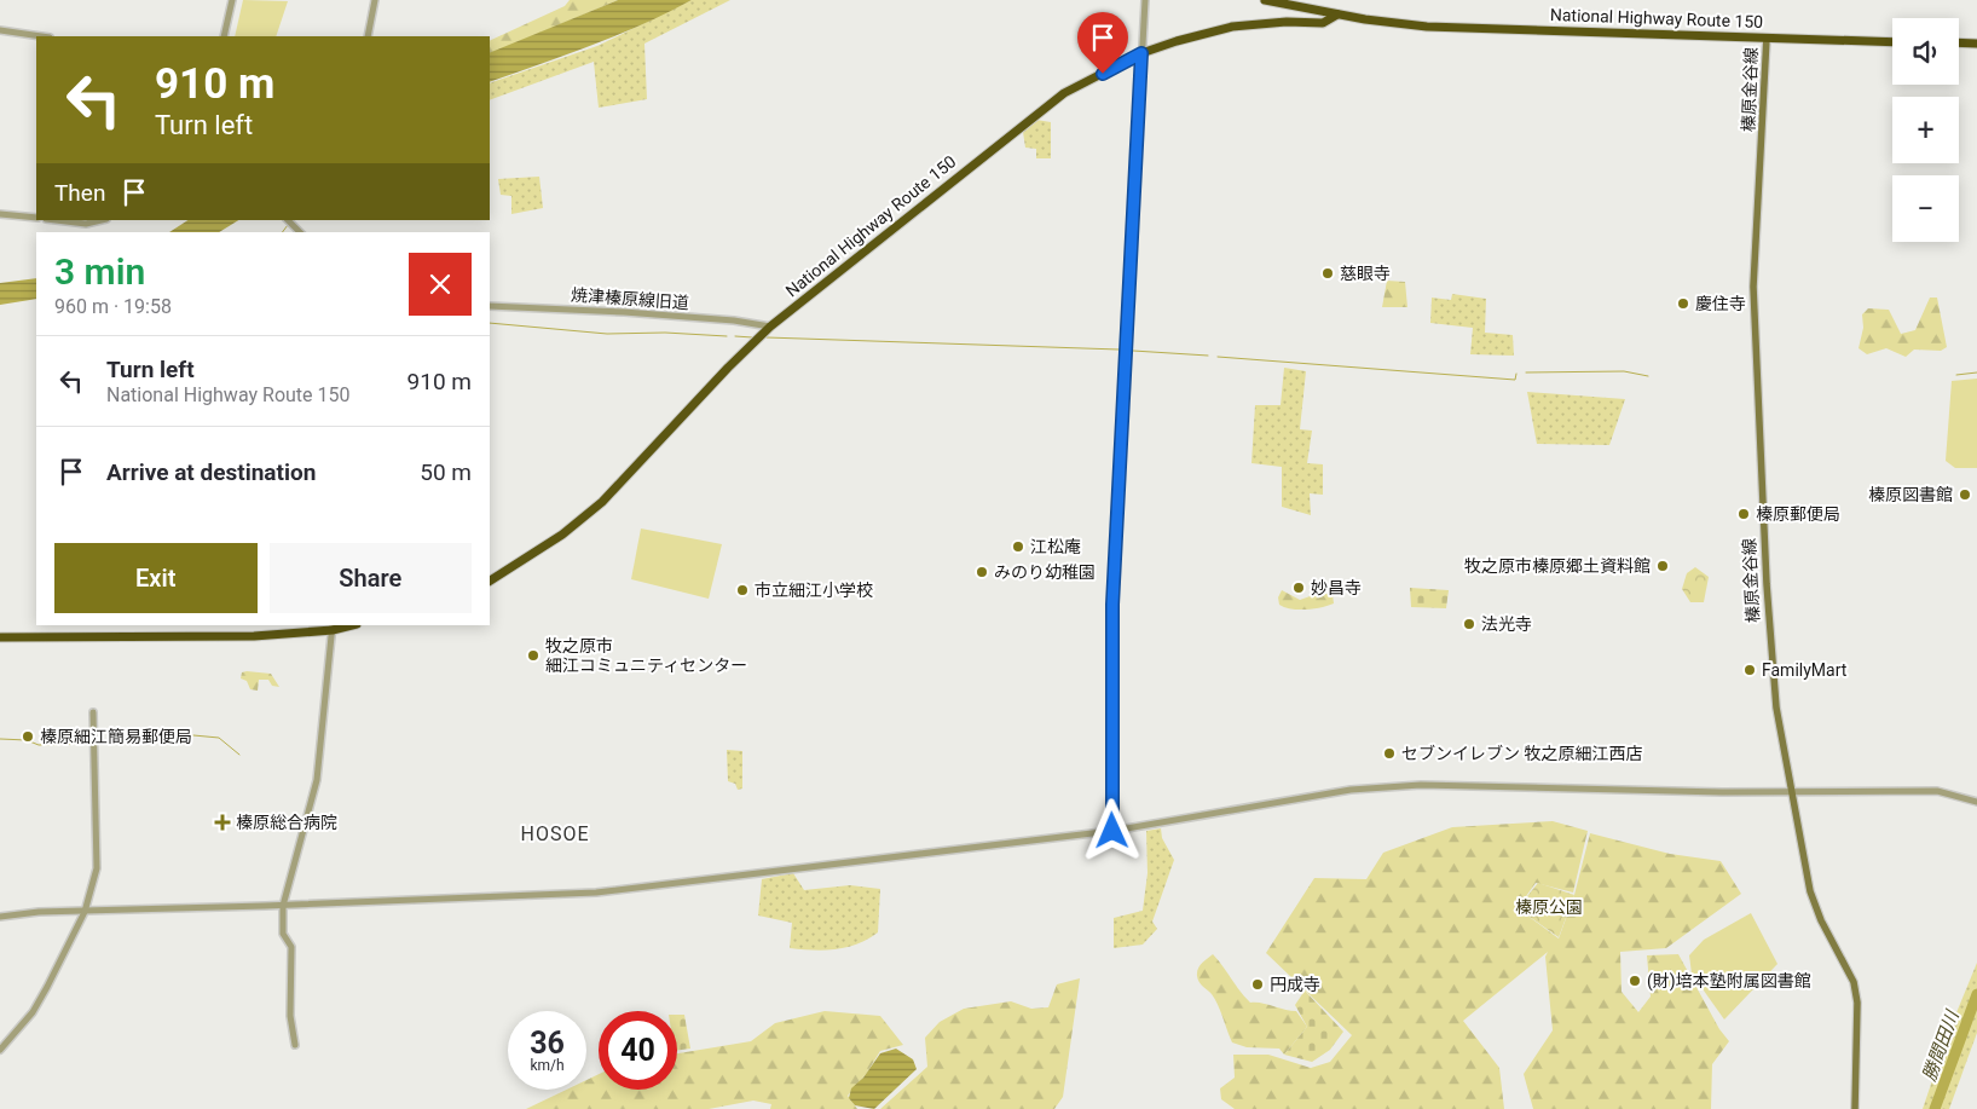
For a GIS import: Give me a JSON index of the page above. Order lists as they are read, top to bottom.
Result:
{
  "streets": {
    "highway": ["National Highway Route 150"],
    "main road": ["榛原金谷線"],
    "street": ["焼津榛原線旧道"]
  },
  "crossings": [
    ["National Highway Route 150", "榛原金谷線"],
    ["National Highway Route 150", "焼津榛原線旧道"]
  ],
  "districts": ["HOSOE"],
  "water": ["勝間田川"],
  "parks": ["榛原公園"],
  "places": {
    "other": [
      "慈眼寺",
      "慶住寺",
      "榛原図書館",
      "榛原郵便局",
      "江松庵",
      "牧之原市榛原郷土資料館",
      "みのり幼稚園",
      "妙昌寺",
      "市立細江小学校",
      "法光寺",
      "牧之原市 細江コミュニティセンター",
      "FamilyMart",
      "榛原細江簡易郵便局",
      "セブンイレブン 牧之原細江西店",
      "(財)培本塾附属図書館",
      "円成寺"
    ],
    "health": ["榛原総合病院"]
  },
  "page": {
    "map_buttons": ["+", "−"],
    "turn": ["910 m", "Turn left"],
    "then": "Then",
    "heading": ["3 min", "960 m · 19:58"],
    "list": [
      {
        "name": "Turn left",
        "note": "National Highway Route 150",
        "value": "910 m"
      },
      {
        "name": "Arrive at destination",
        "value": "50 m"
      }
    ],
    "buttons": ["Exit", "Share"],
    "speed": "36 km/h",
    "limit": "40"
  }
}
